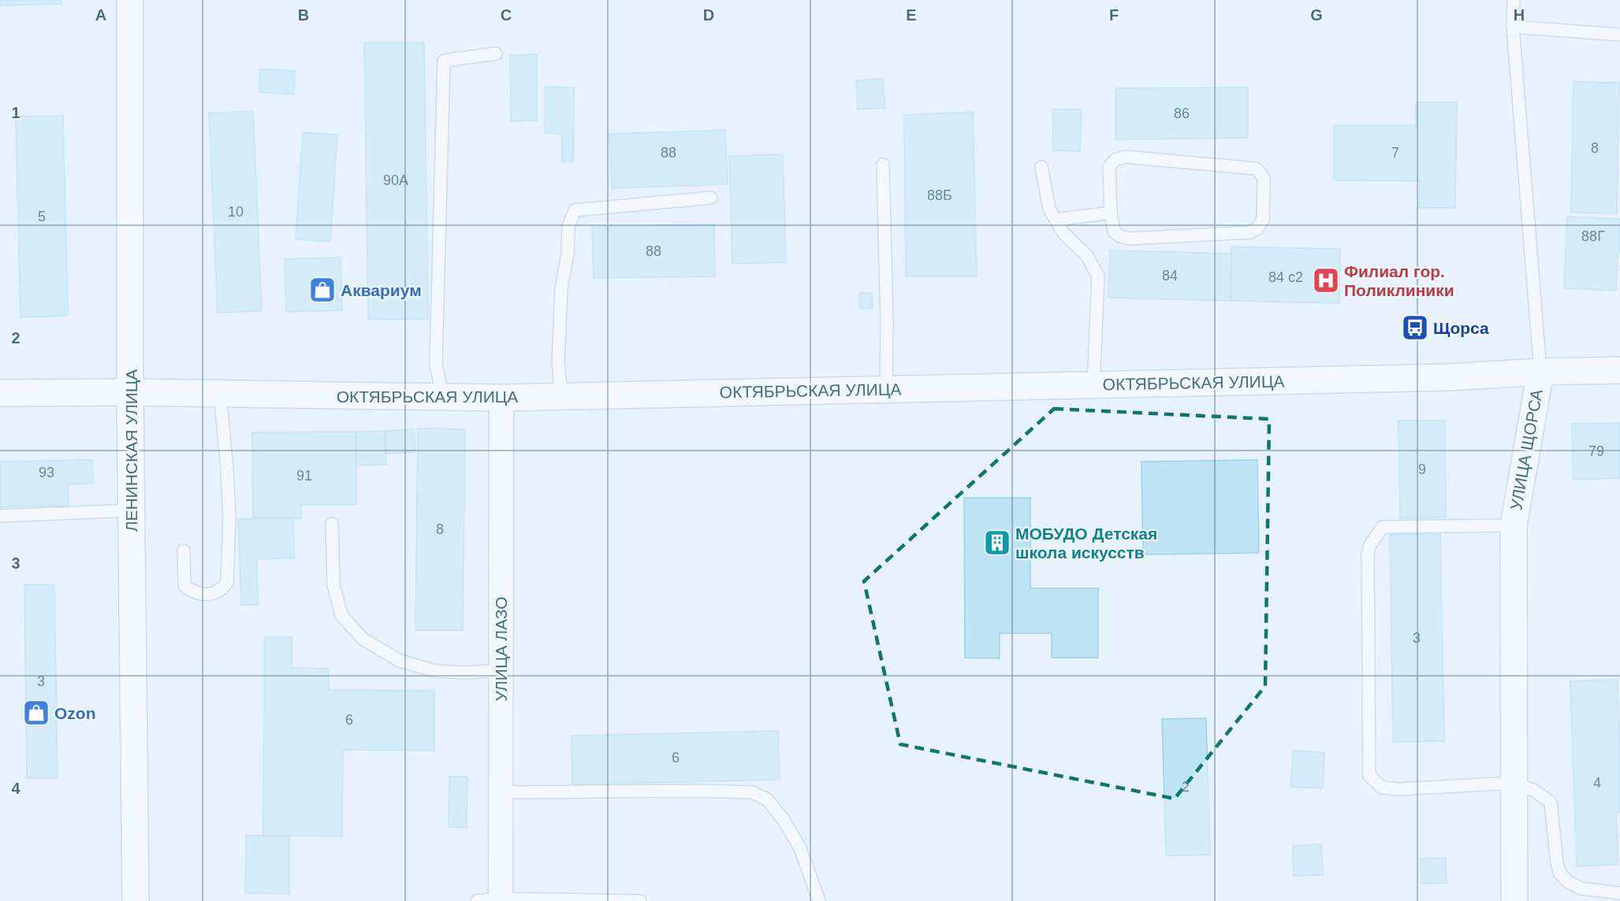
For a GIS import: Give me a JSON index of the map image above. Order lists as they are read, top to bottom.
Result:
{
  "streets": {
    "main road": ["ОКТЯБРЬСКАЯ УЛИЦА", "УЛИЦА ЩОРСА", "ЛЕНИНСКАЯ УЛИЦА"],
    "street": ["УЛИЦА ЛАЗО"]
  },
  "crossings": [
    ["ОКТЯБРЬСКАЯ УЛИЦА", "УЛИЦА ЩОРСА"],
    ["ОКТЯБРЬСКАЯ УЛИЦА", "ЛЕНИНСКАЯ УЛИЦА"],
    ["ОКТЯБРЬСКАЯ УЛИЦА", "УЛИЦА ЛАЗО"]
  ],
  "places": {
    "hospital": ["Филиал гор. Поликлиники"],
    "shop": ["Аквариум", "Ozon"],
    "bus stop": ["Щорса"],
    "building": ["МОБУДО Детская школа искусcтв"]
  },
  "house_numbers": [
    "86",
    "8",
    "88",
    "7",
    "90А",
    "88Б",
    "10",
    "5",
    "88Г",
    "88",
    "84",
    "84 с2",
    "79",
    "9",
    "93",
    "91",
    "8",
    "3",
    "3",
    "6",
    "6",
    "4",
    "2"
  ],
  "grid": {
    "columns": [
      "A",
      "B",
      "C",
      "D",
      "E",
      "F",
      "G",
      "H"
    ],
    "rows": [
      "1",
      "2",
      "3",
      "4"
    ]
  }
}
